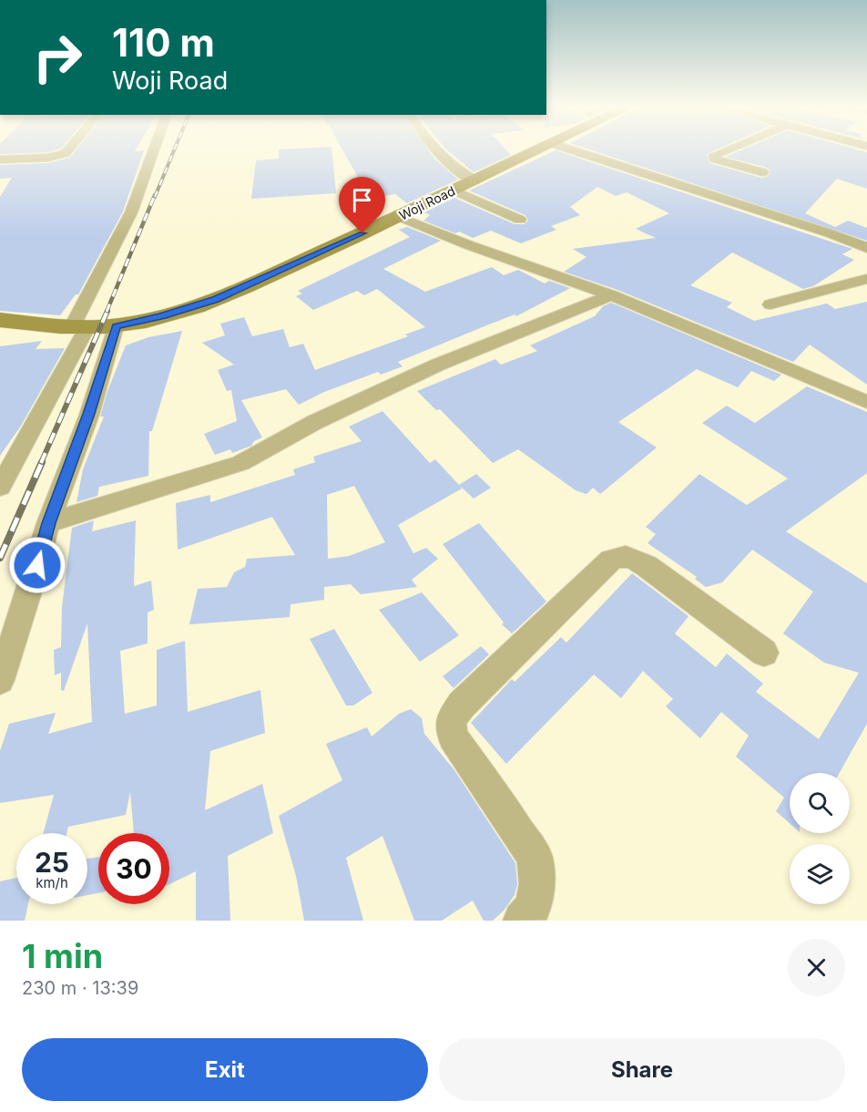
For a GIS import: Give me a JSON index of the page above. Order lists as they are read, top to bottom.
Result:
{
  "streets": {
    "main road": ["Woji Road"]
  },
  "page": {
    "turn": ["110 m", "Woji Road"],
    "speed": "25 km/h",
    "limit": "30",
    "heading": ["1 min", "230 m · 13:39"],
    "buttons": ["Exit", "Share"]
  }
}
